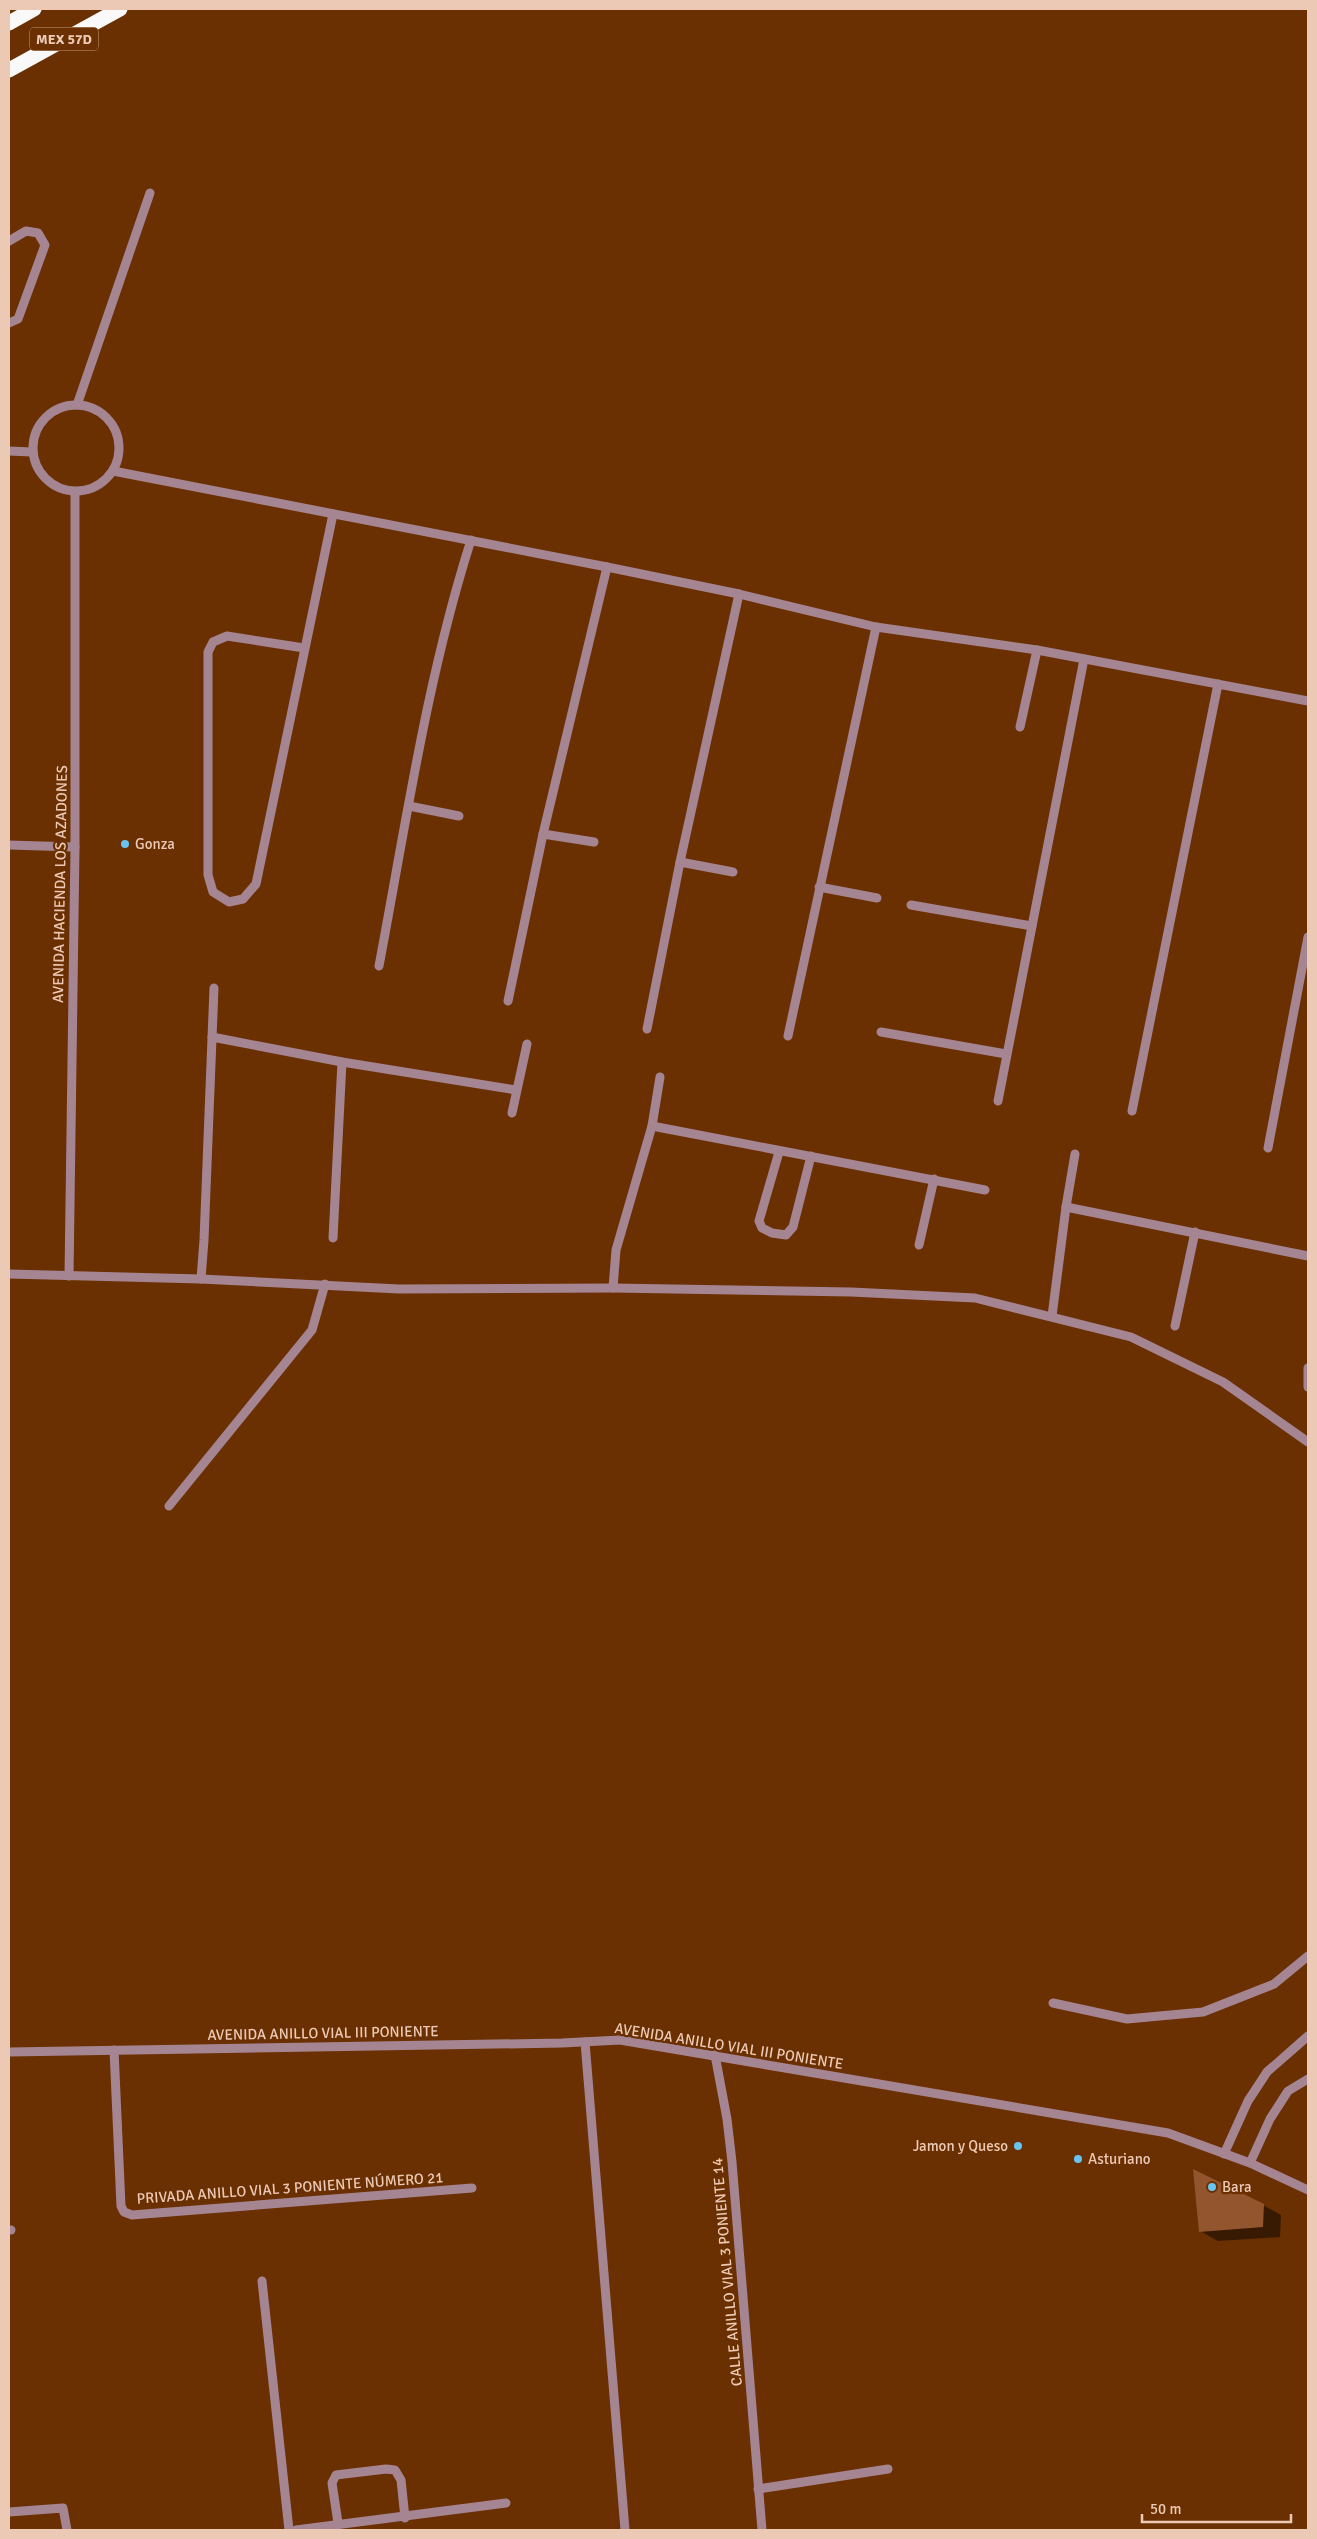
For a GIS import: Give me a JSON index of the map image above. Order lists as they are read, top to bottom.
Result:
{
  "streets": {
    "highway": ["MEX 57D"],
    "street": [
      "AVENIDA HACIENDA LOS AZADONES",
      "AVENIDA ANILLO VIAL III PONIENTE",
      "PRIVADA ANILLO VIAL 3 PONIENTE NÚMERO 21",
      "CALLE ANILLO VIAL 3 PONIENTE 14"
    ]
  },
  "crossings": [
    ["AVENIDA ANILLO VIAL III PONIENTE", "PRIVADA ANILLO VIAL 3 PONIENTE NÚMERO 21"],
    ["AVENIDA ANILLO VIAL III PONIENTE", "CALLE ANILLO VIAL 3 PONIENTE 14"]
  ],
  "places": [
    "Gonza",
    "Jamon y Queso",
    "Asturiano",
    "Bara"
  ],
  "scale_bar": "50 m"
}
